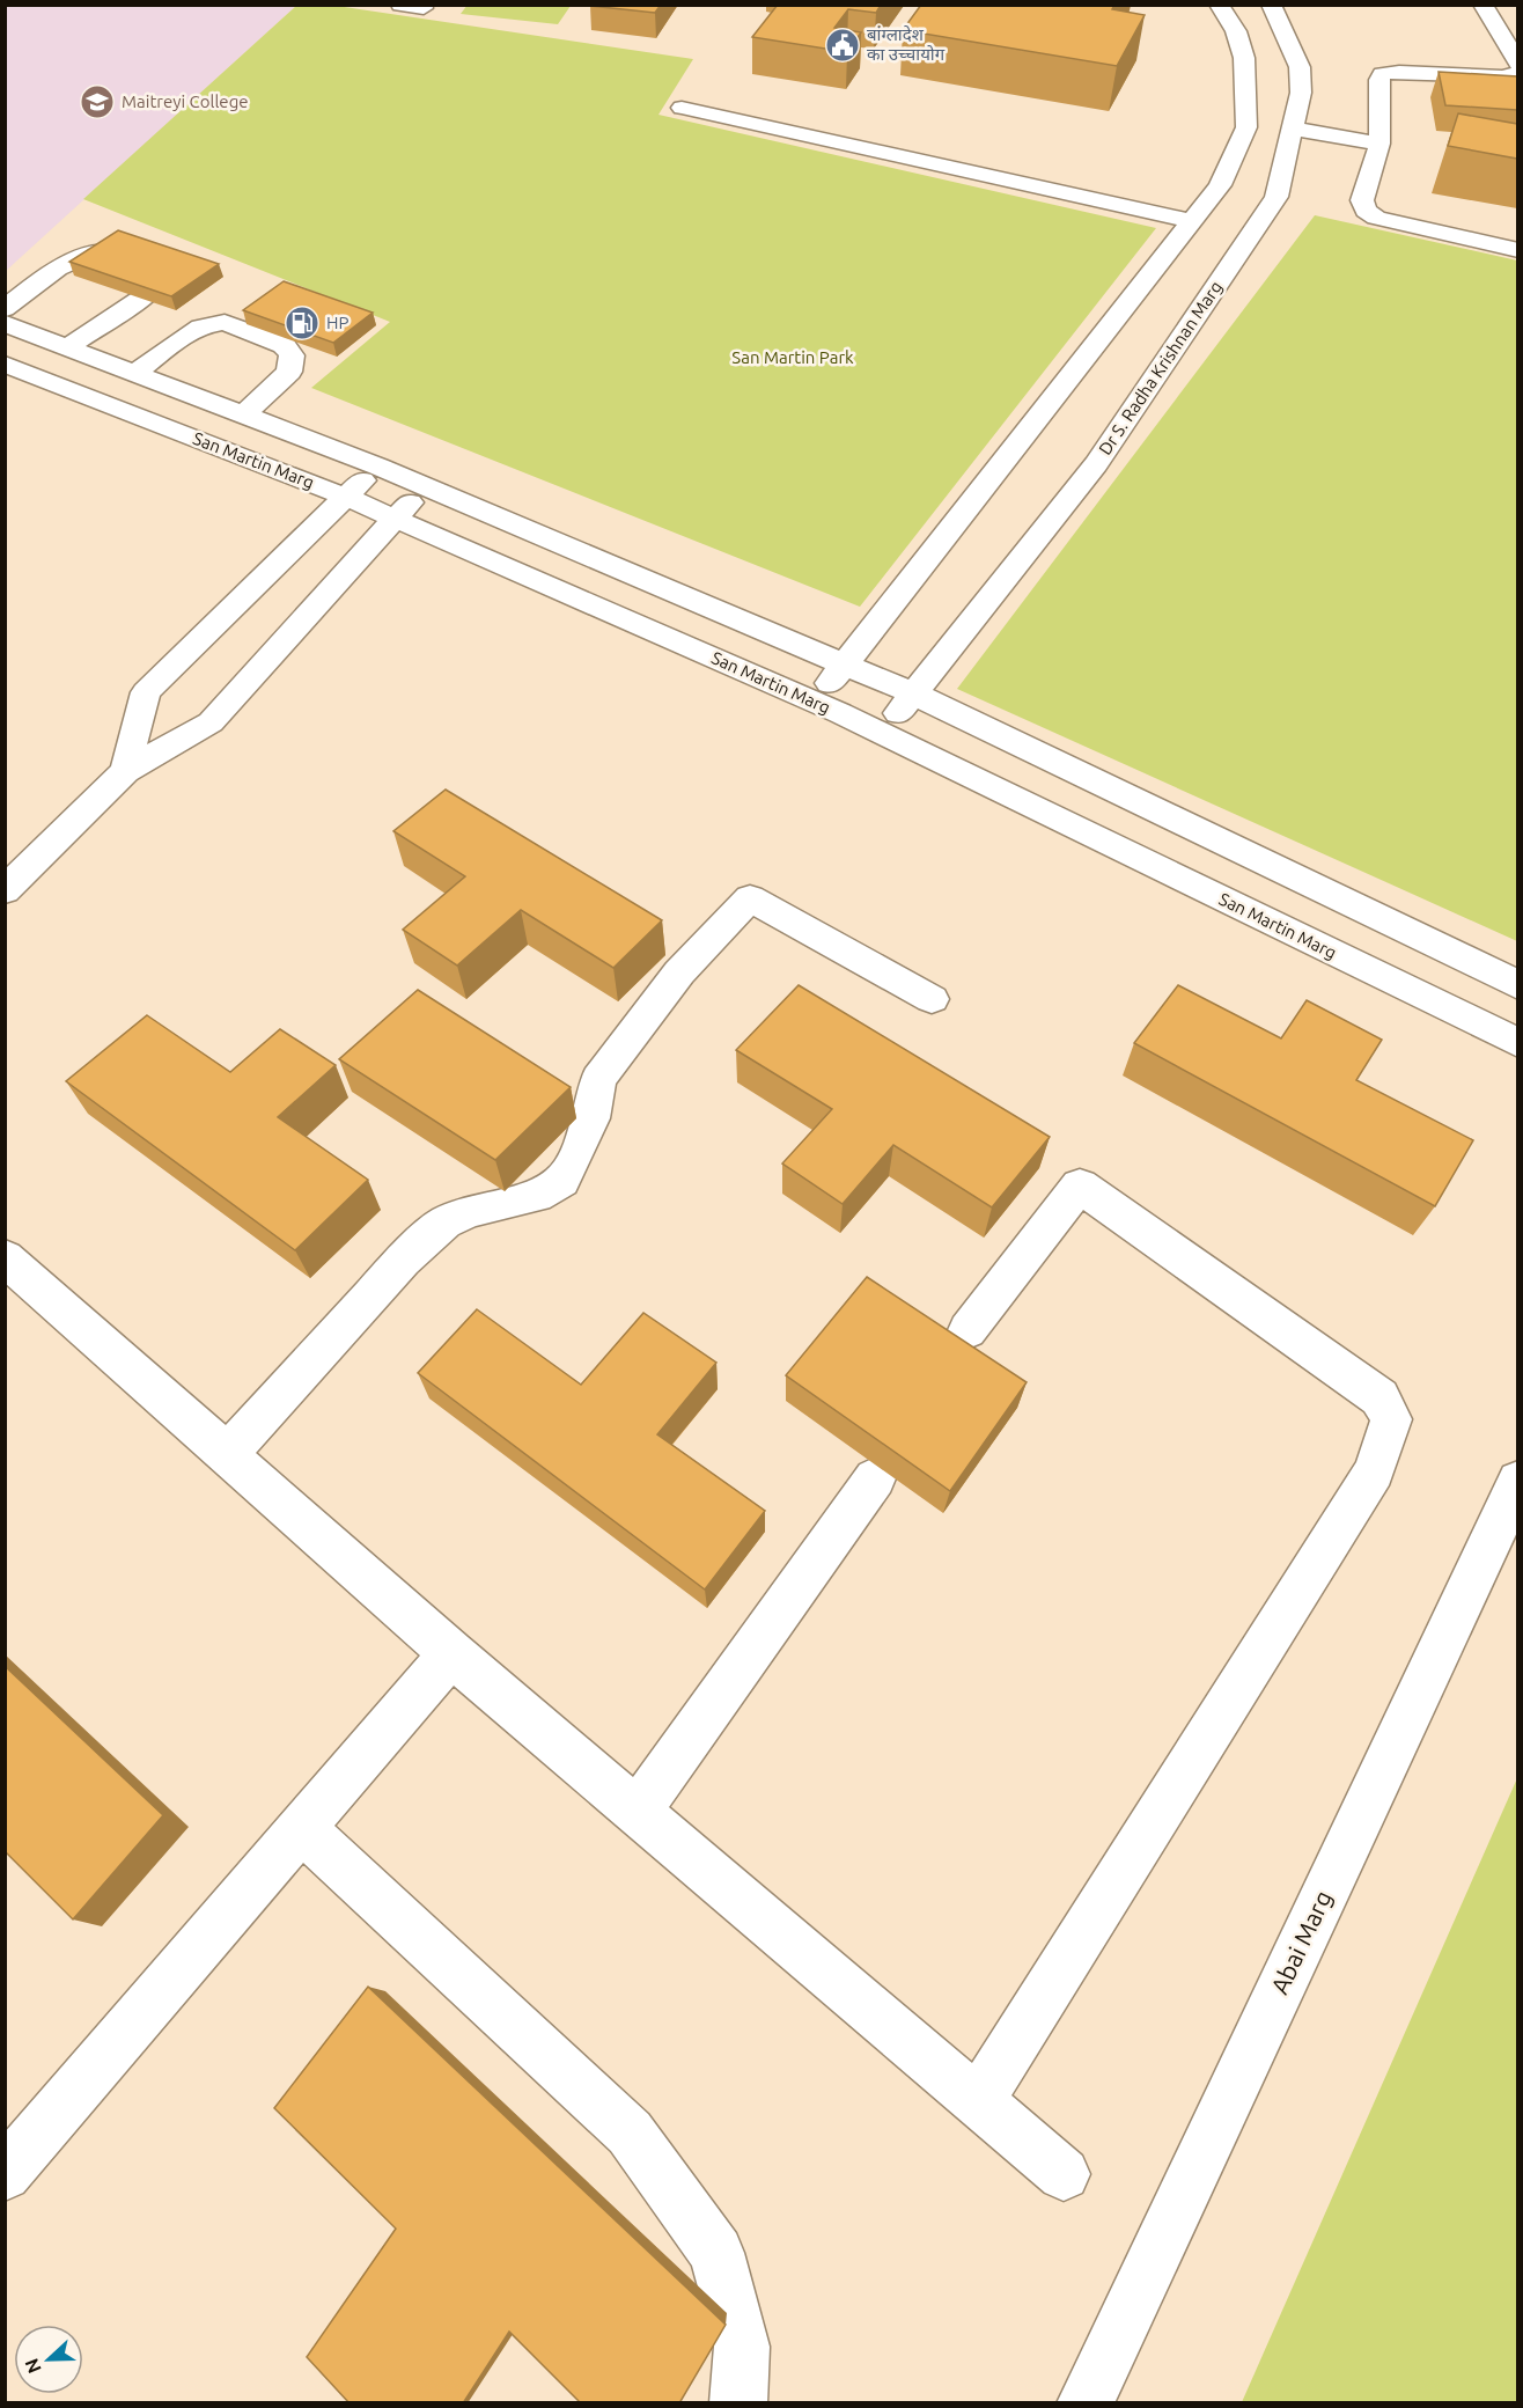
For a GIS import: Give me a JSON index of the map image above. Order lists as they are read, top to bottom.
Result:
{
  "streets": {
    "street": ["Dr S. Radha Krishnan Marg", "San Martin Marg", "Abai Marg"]
  },
  "crossings": [
    ["Dr S. Radha Krishnan Marg", "San Martin Marg"]
  ],
  "parks": ["San Martin Park"],
  "places": {
    "public building": ["बांग्लादेश का उच्चायोग"],
    "school or university": ["Maitreyi College"],
    "fuel station": ["HP"]
  },
  "north": "left"
}
